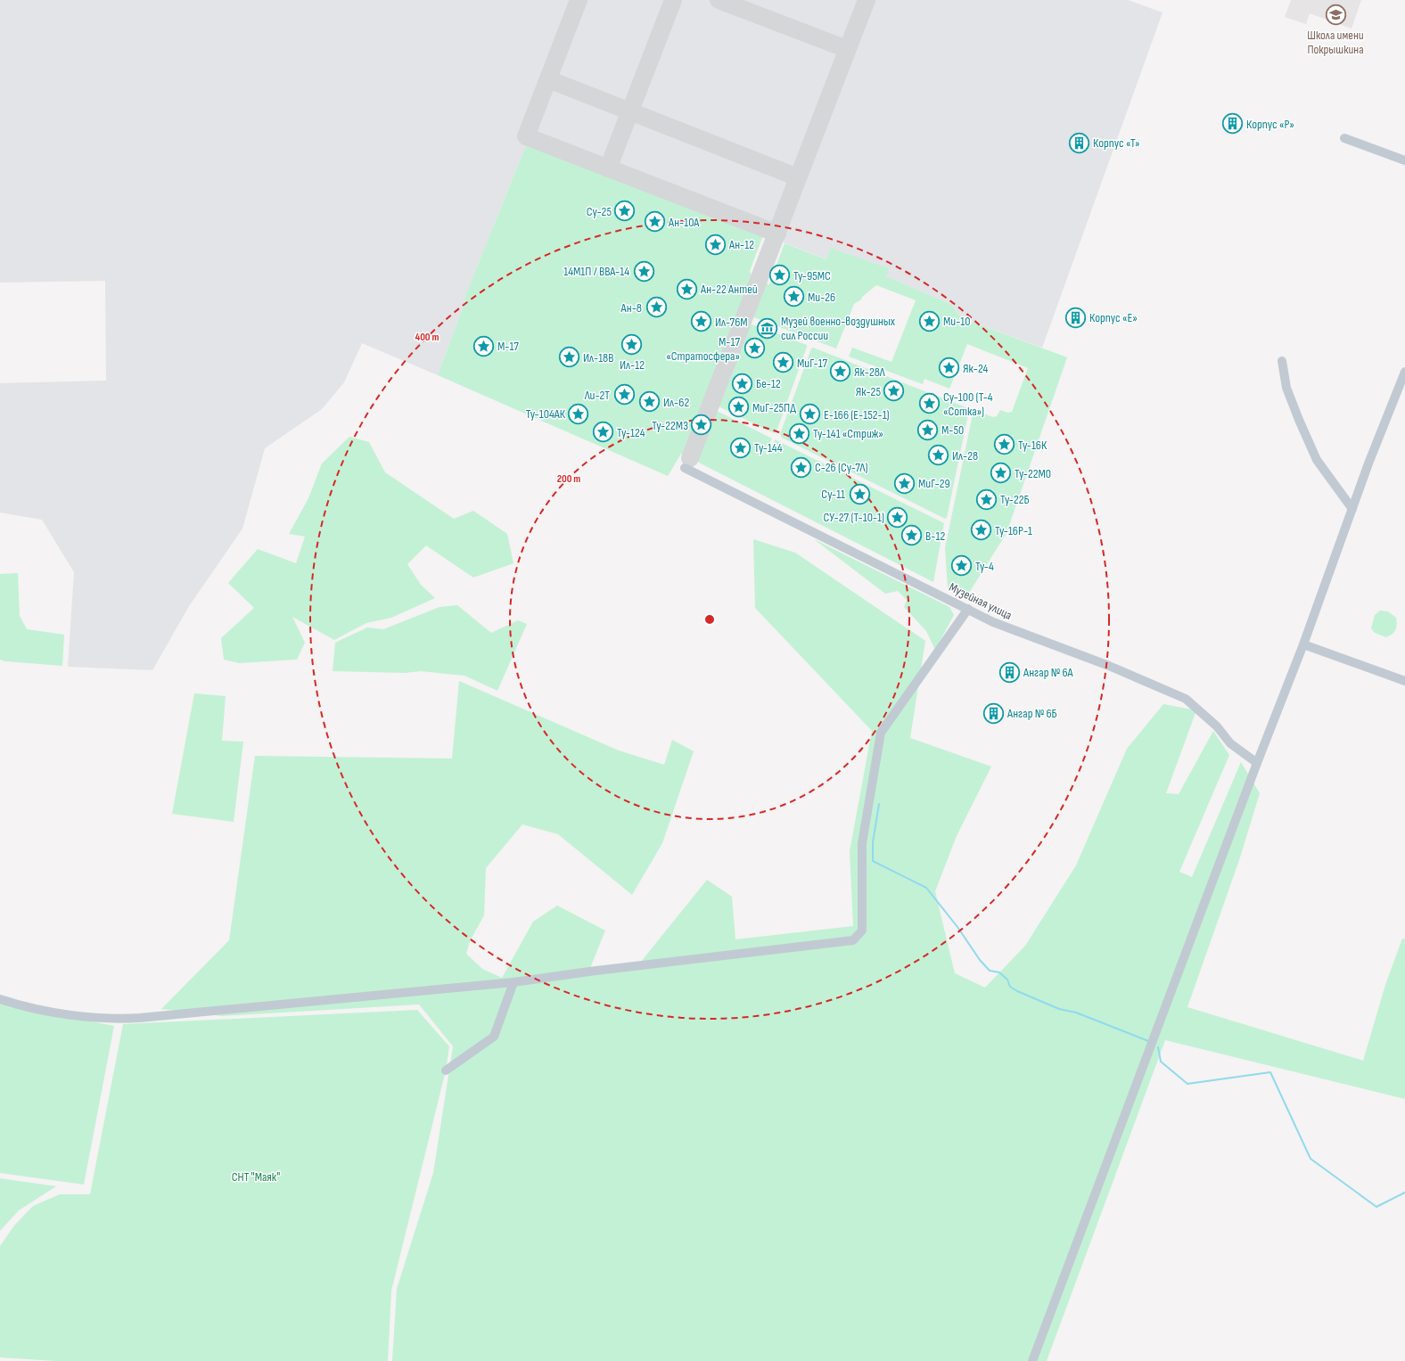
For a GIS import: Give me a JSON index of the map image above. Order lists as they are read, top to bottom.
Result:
{
  "streets": {
    "street": ["Музейная улица"]
  },
  "parks": ["СНТ \"Маяк\""],
  "places": {
    "school or university": ["Школа имени Покрышкина"],
    "building": [
      "Корпус «Р»",
      "Корпус «Т»",
      "Корпус «Е»",
      "Ангар № 6А",
      "Ангар № 6Б"
    ],
    "place": [
      "Су-25",
      "Ан-10А",
      "Ан-12",
      "14М1П / ВВА-14",
      "Ту-95МС",
      "Ан-22 Антей",
      "Ми-26",
      "Ан-8",
      "Ми-10",
      "Ил-76М",
      "Ил-12",
      "М-17",
      "М-17 «Стратосфера»",
      "Ил-18В",
      "МиГ-17",
      "Як-24",
      "Як-28Л",
      "Бе-12",
      "Як-25",
      "Ли-2Т",
      "Ил-62",
      "Су-100 (Т-4 «Сотка»)",
      "МиГ-25ПД",
      "Ту-104АК",
      "Е-166 (Е-152-1)",
      "Ту-22М3",
      "М-50",
      "Ту-124",
      "Ту-141 «Стриж»",
      "Ту-16К",
      "Ту-144",
      "Ил-28",
      "С-26 (Су-7Л)",
      "Ту-22М0",
      "МиГ-29",
      "Су-11",
      "Ту-22Б",
      "СУ-27 (Т-10-1)",
      "Ту-16Р-1",
      "В-12",
      "Ту-4"
    ],
    "museum": ["Музей военно-воздушных сил России"]
  },
  "rings": ["400 m", "200 m"]
}
